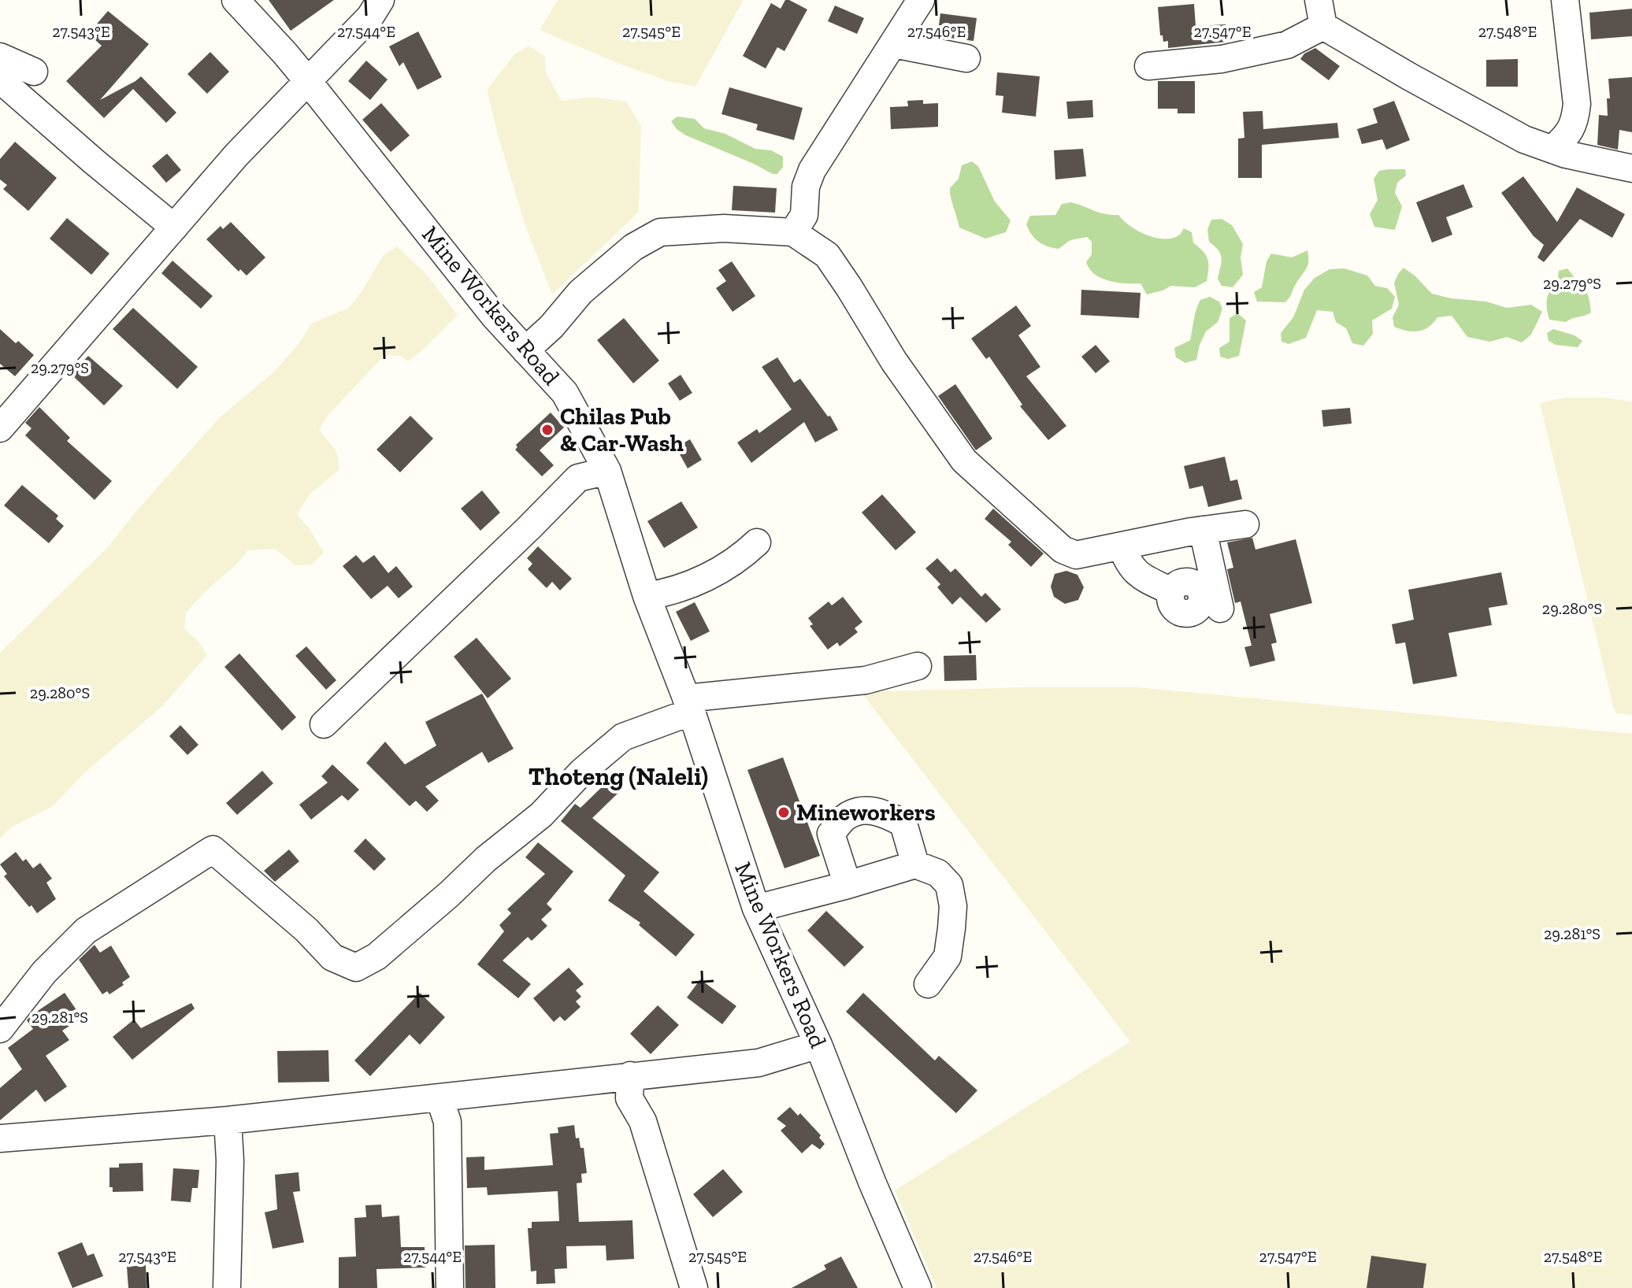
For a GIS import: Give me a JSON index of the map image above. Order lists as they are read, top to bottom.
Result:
{
  "streets": {
    "street": ["Mine Workers Road"]
  },
  "districts": ["Thoteng (Naleli)"],
  "places": ["Chilas Pub & Car-Wash", "Mineworkers"],
  "coordinates": [
    "27.543°E",
    "27.544°E",
    "27.545°E",
    "27.546°E",
    "27.547°E",
    "27.548°E",
    "29.279°S",
    "29.280°S",
    "29.281°S"
  ]
}
